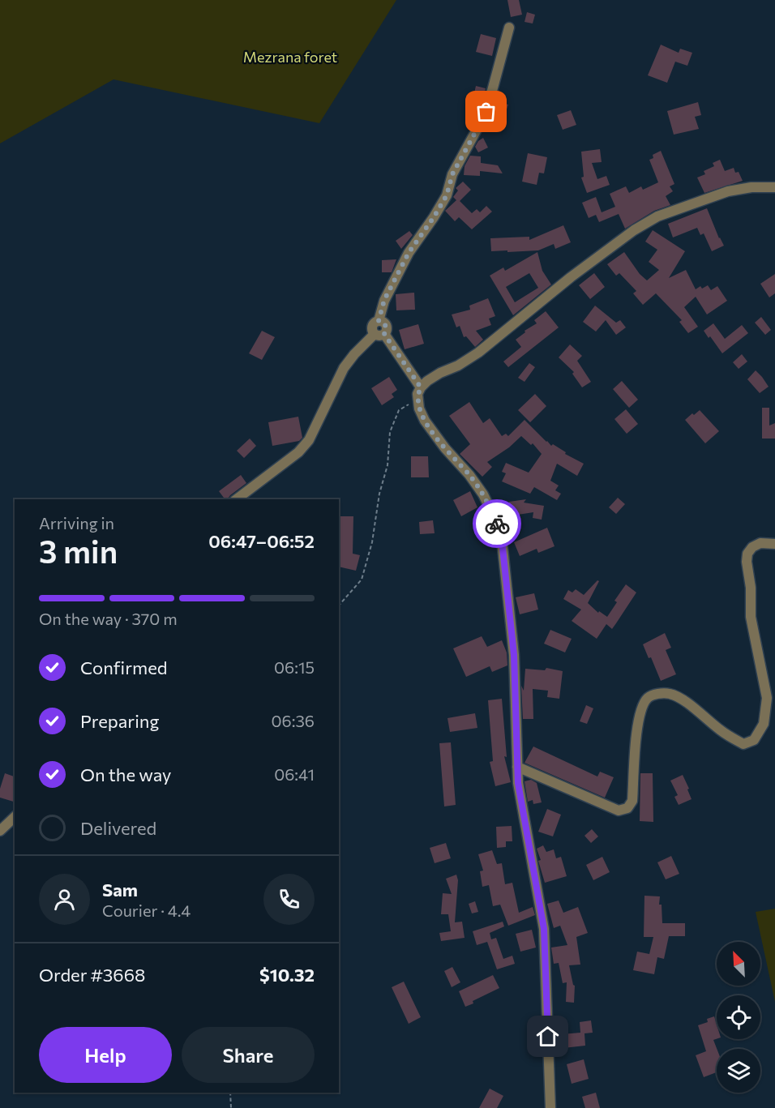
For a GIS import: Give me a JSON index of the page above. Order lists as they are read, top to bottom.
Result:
{
  "parks": ["Mezrana foret"],
  "north": "top left",
  "page": {
    "heading": ["3 min", "Arriving in", "06:47–06:52"],
    "panel": [
      "Sam",
      "Courier · 4.4",
      "Order #3668",
      "$10.32"
    ],
    "bar": "On the way · 370 m",
    "list": [
      ["Confirmed", "06:15"],
      ["Preparing", "06:36"],
      ["On the way", "06:41"],
      "Delivered"
    ],
    "buttons": ["Help", "Share"]
  }
}
